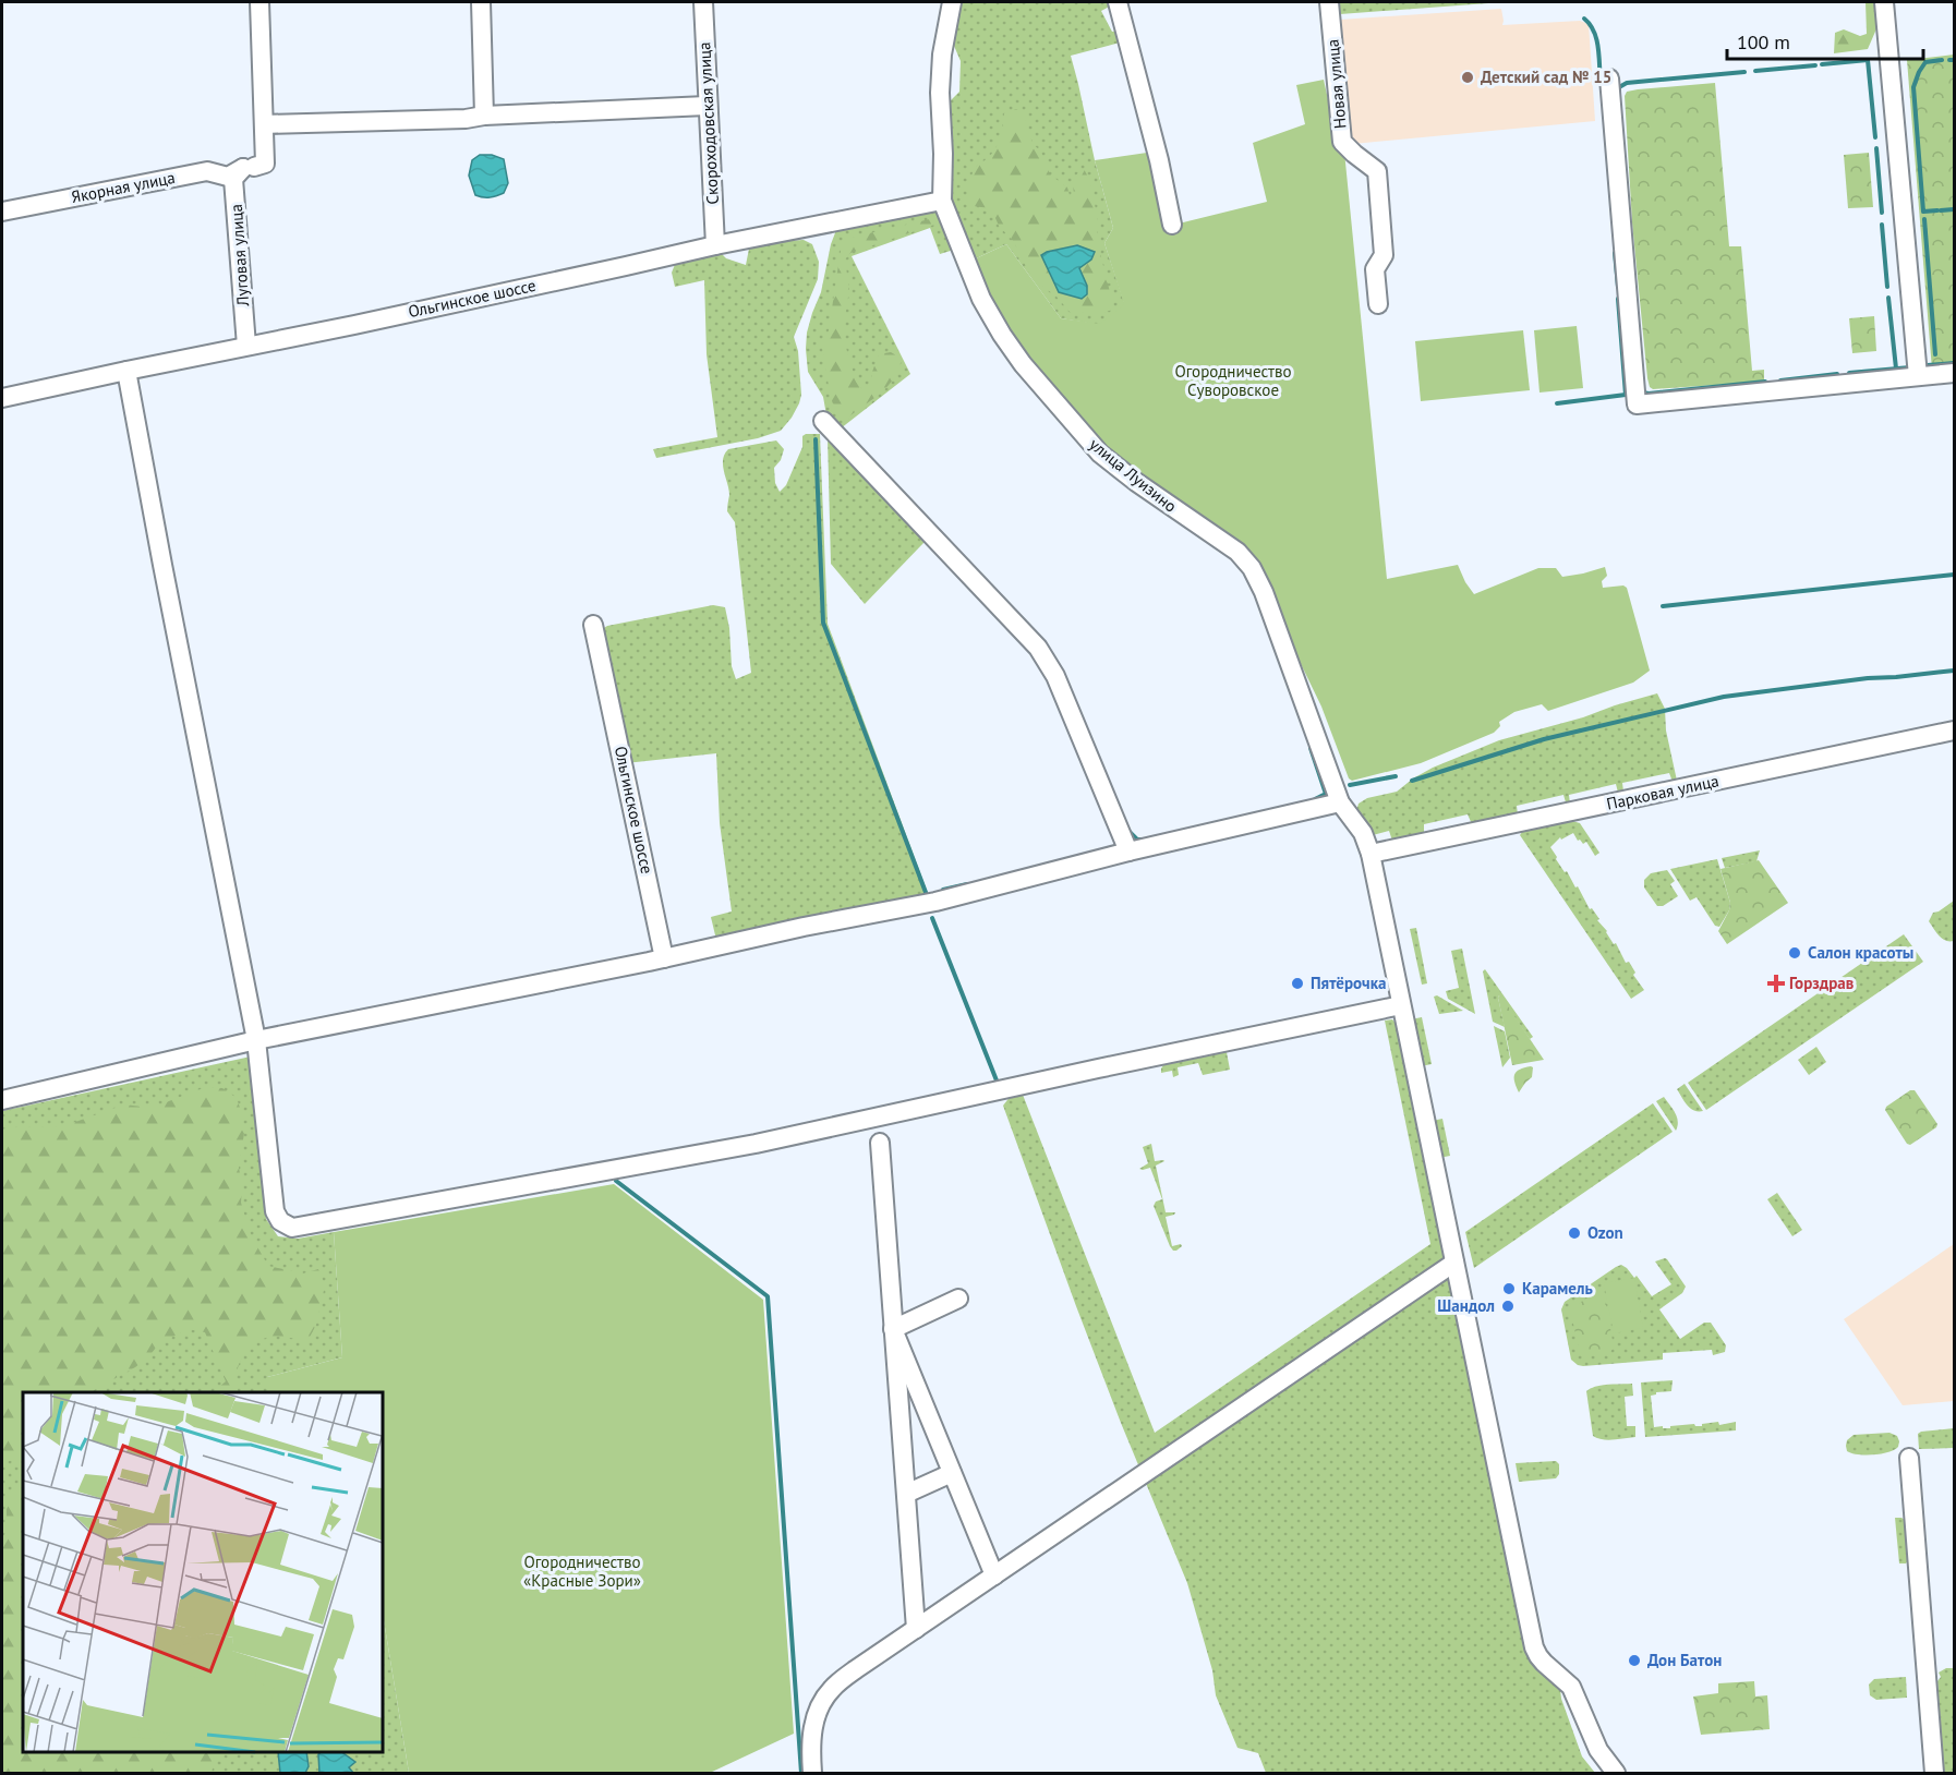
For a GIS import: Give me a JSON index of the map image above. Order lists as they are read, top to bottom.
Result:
{
  "streets": {
    "street": [
      "Новая улица",
      "Скороходовская улица",
      "Якорная улица",
      "Луговая улица",
      "Ольгинское шоссе",
      "улица Луизино",
      "Парковая улица"
    ]
  },
  "crossings": [
    ["Скороходовская улица", "Ольгинское шоссе"],
    ["Якорная улица", "Луговая улица"],
    ["Луговая улица", "Ольгинское шоссе"],
    ["Ольгинское шоссе", "улица Луизино"],
    ["улица Луизино", "Парковая улица"]
  ],
  "parks": ["Огородничество Суворовское", "Огородничество «Красные Зори»"],
  "places": {
    "other": [
      "Детский сад № 15",
      "Салон красоты",
      "Пятёрочка",
      "Ozon",
      "Карамель",
      "Шандол",
      "Дон Батон"
    ],
    "health": ["Горздрав"]
  },
  "scale_bar": "100 m"
}
